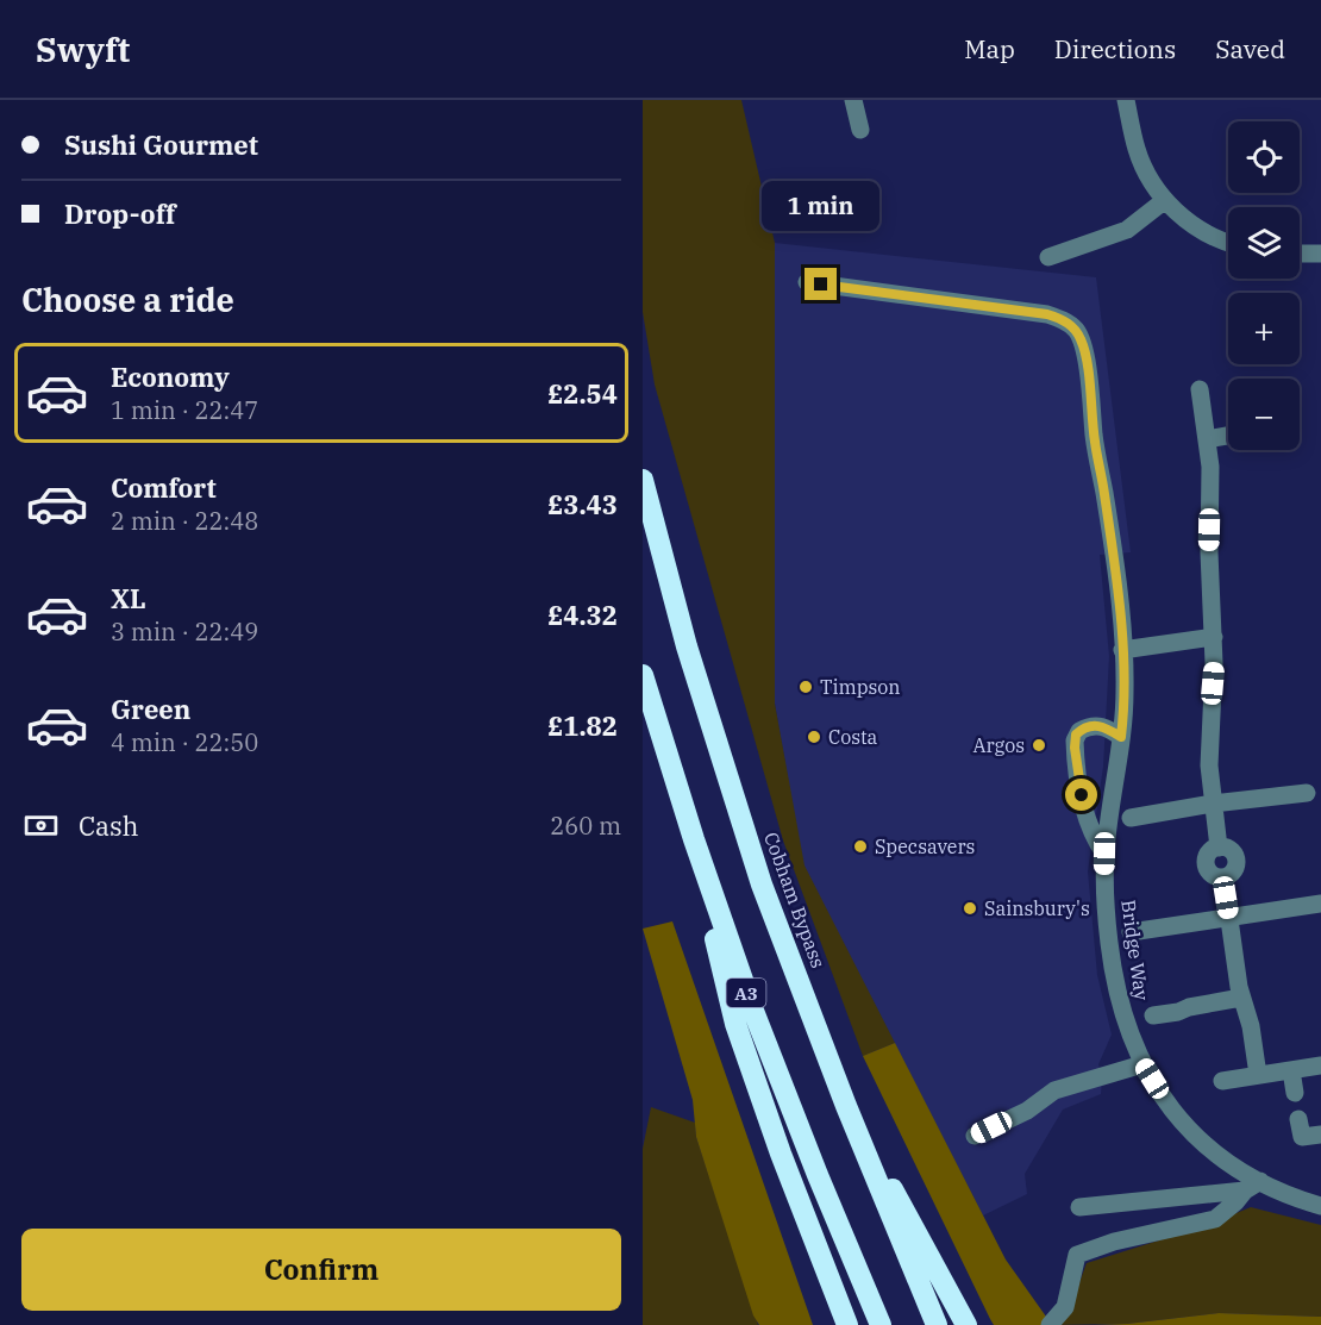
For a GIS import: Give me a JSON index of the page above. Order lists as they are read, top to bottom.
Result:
{
  "streets": {
    "highway": ["Cobham Bypass", "A3"],
    "street": ["Bridge Way"]
  },
  "places": [
    "Timpson",
    "Costa",
    "Argos",
    "Specsavers",
    "Sainsbury's"
  ],
  "page": {
    "header": "Swyft",
    "nav": ["Map", "Directions", "Saved"],
    "banner": ["Sushi Gourmet", "Drop-off"],
    "map_buttons": ["+", "−"],
    "bubble": "1 min",
    "heading": "Choose a ride",
    "list": [
      {
        "name": "Economy",
        "note": "1 min · 22:47",
        "value": "£2.54"
      },
      {
        "name": "Comfort",
        "note": "2 min · 22:48",
        "value": "£3.43"
      },
      {
        "name": "XL",
        "note": "3 min · 22:49",
        "value": "£4.32"
      },
      {
        "name": "Green",
        "note": "4 min · 22:50",
        "value": "£1.82"
      }
    ],
    "pay": ["Cash", "260 m"],
    "buttons": "Confirm"
  }
}
